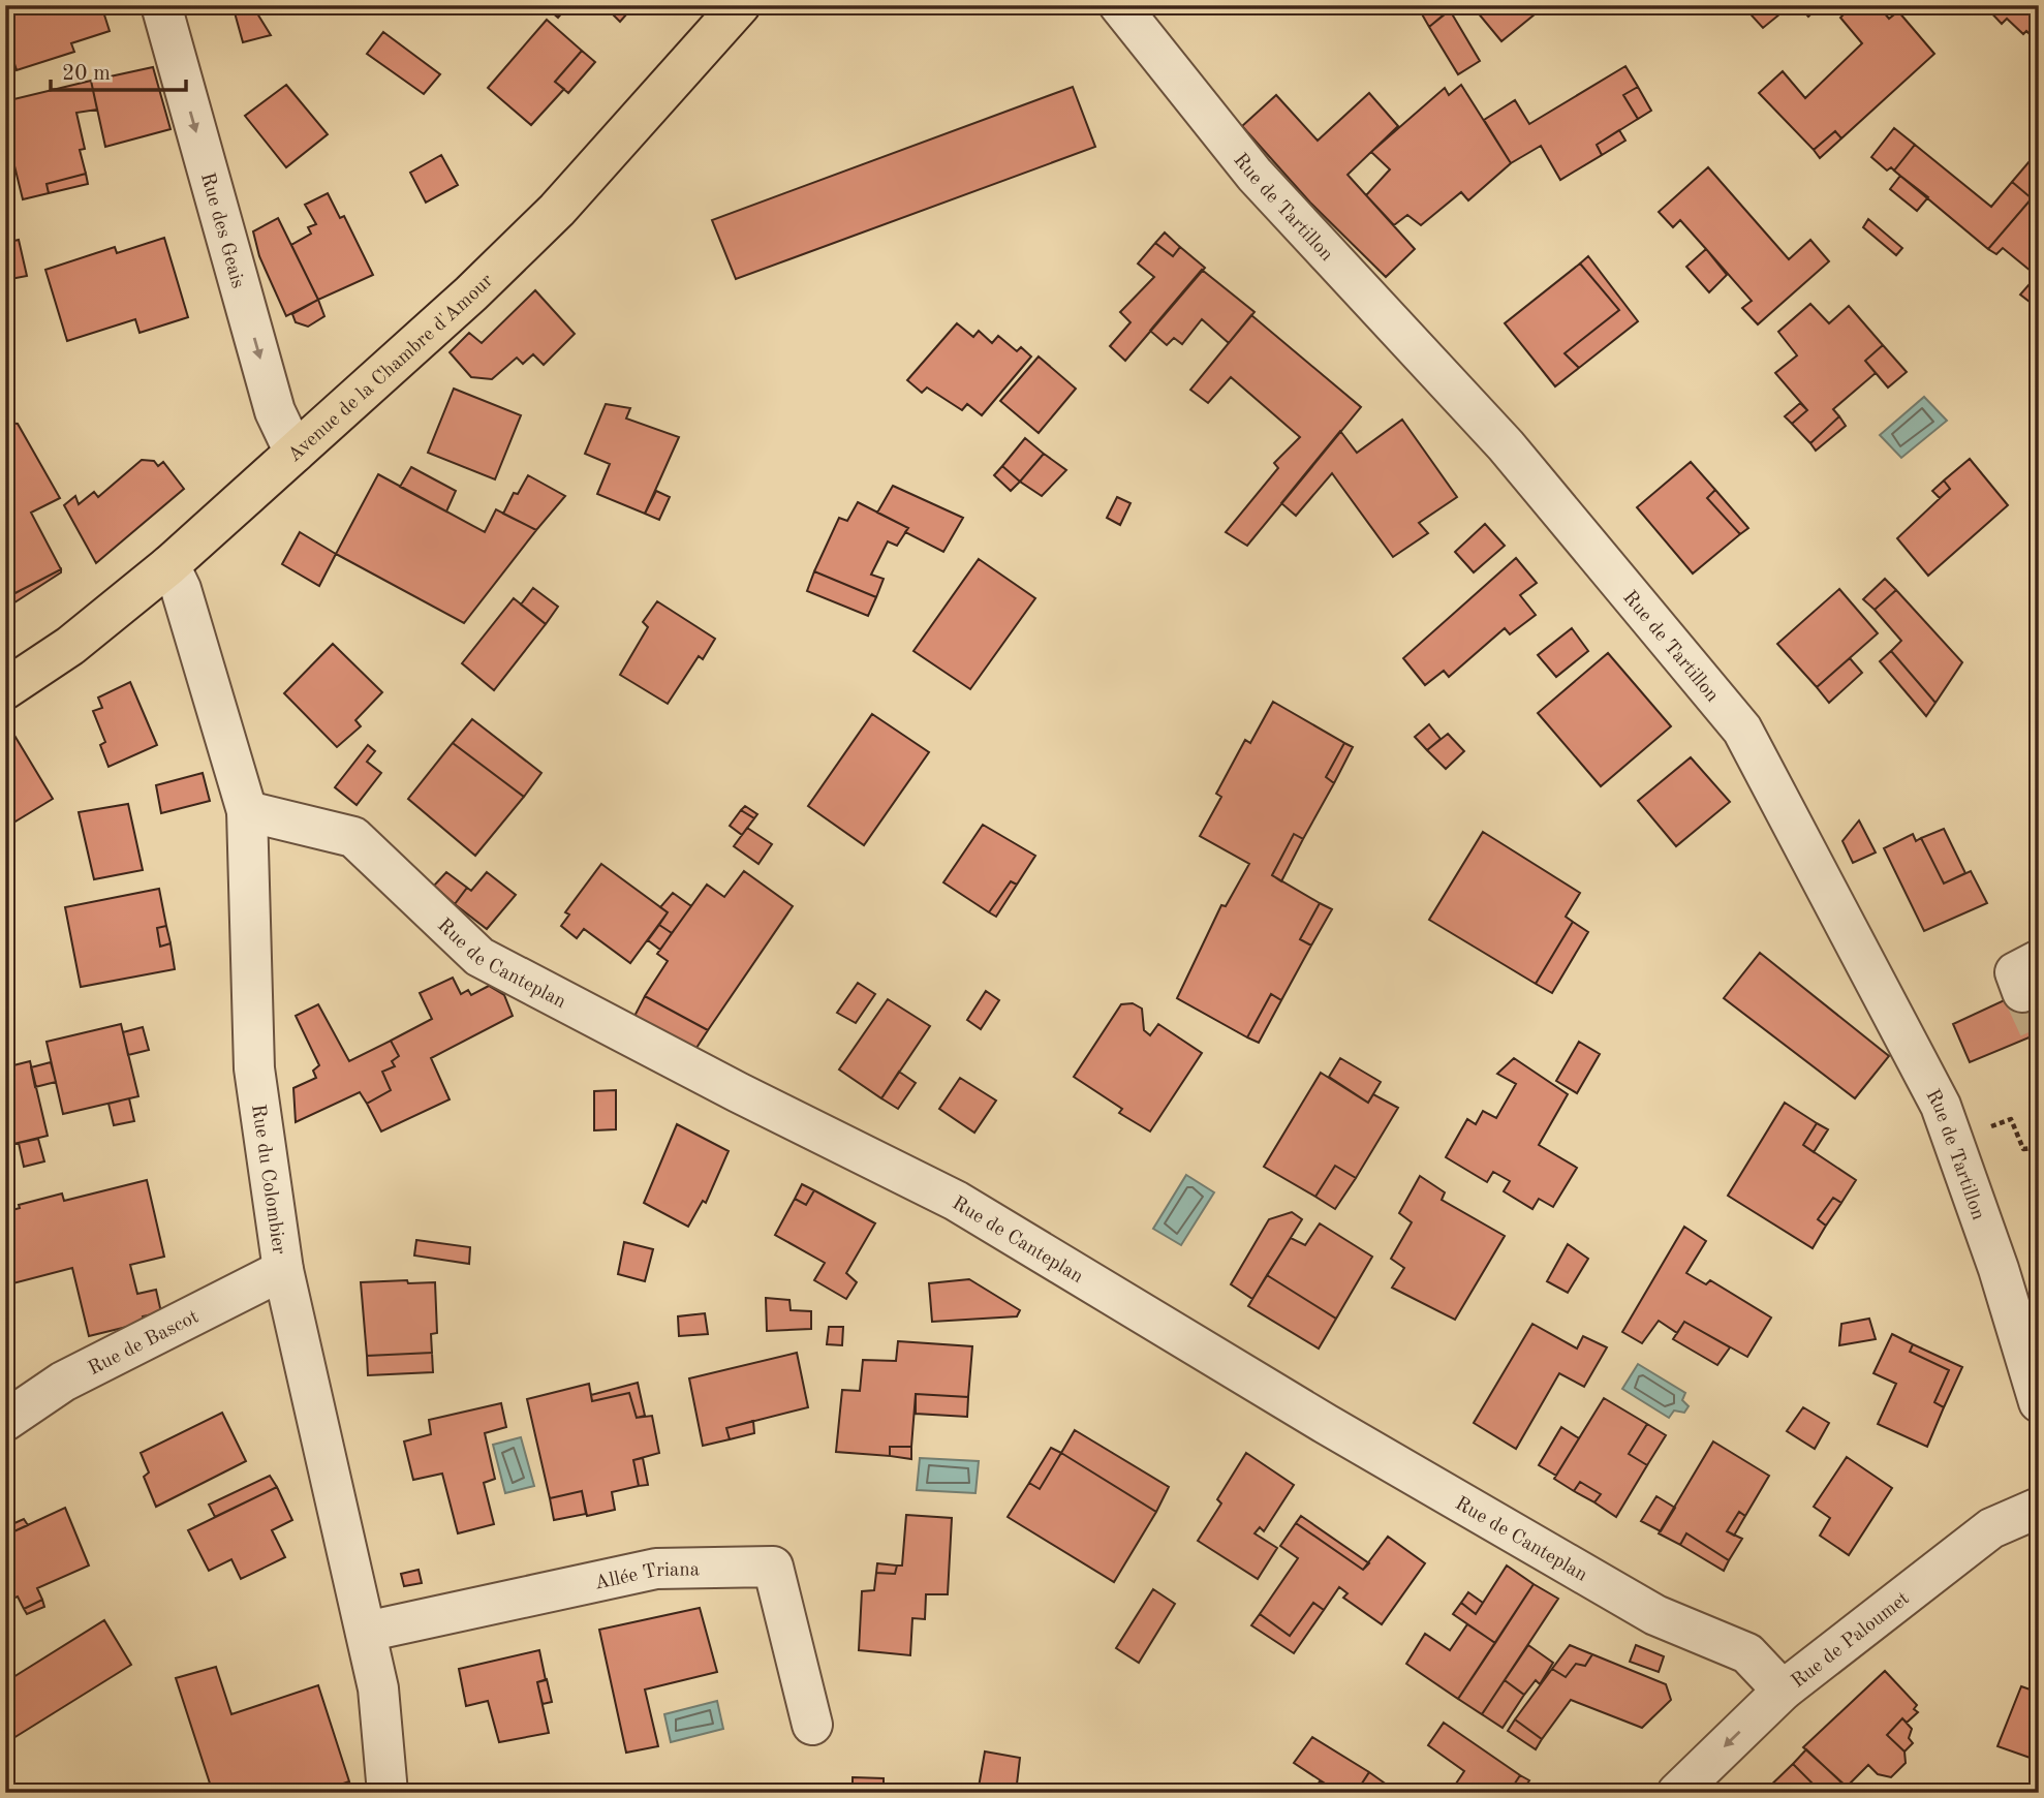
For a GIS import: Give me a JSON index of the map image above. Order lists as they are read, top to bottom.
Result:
{
  "streets": {
    "main road": ["Avenue de la Chambre d'Amour"],
    "street": [
      "Rue de Tartillon",
      "Rue des Geais",
      "Rue de Canteplan",
      "Rue du Colombier",
      "Rue de Bascot",
      "Allée Triana",
      "Rue de Paloumet"
    ]
  },
  "crossings": [
    ["Rue des Geais", "Avenue de la Chambre d'Amour"],
    ["Avenue de la Chambre d'Amour", "Rue du Colombier"],
    ["Rue de Canteplan", "Rue du Colombier"],
    ["Rue de Canteplan", "Rue de Paloumet"],
    ["Rue du Colombier", "Rue de Bascot"],
    ["Rue du Colombier", "Allée Triana"]
  ],
  "one_way": ["Rue des Geais"],
  "scale_bar": "20 m"
}
